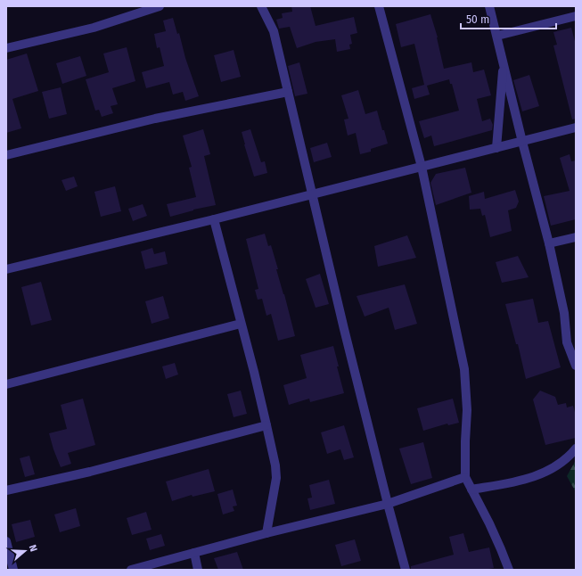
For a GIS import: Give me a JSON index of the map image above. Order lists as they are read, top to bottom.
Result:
{
  "scale_bar": "50 m",
  "north": "right"
}
